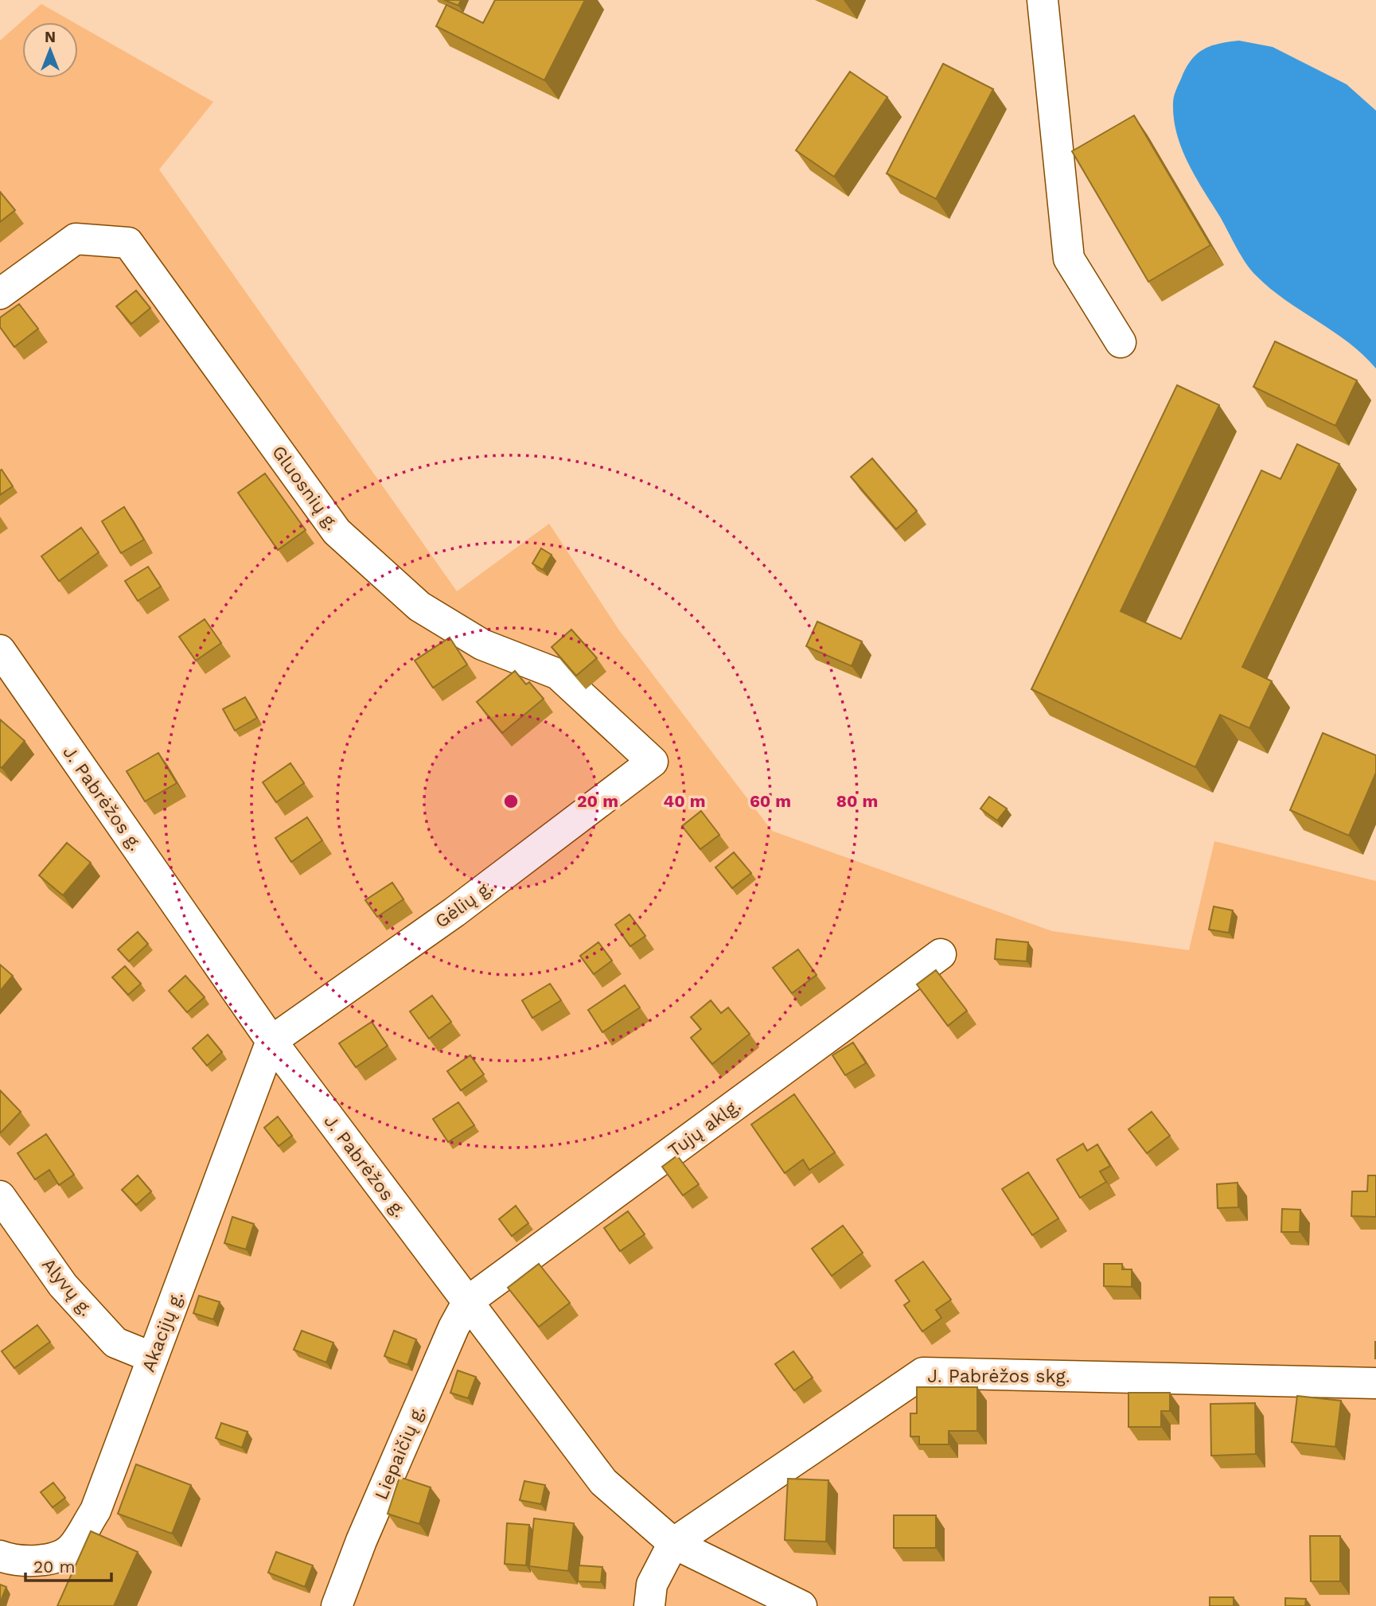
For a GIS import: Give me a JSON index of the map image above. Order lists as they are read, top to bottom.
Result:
{
  "streets": {
    "street": [
      "Gluosnių g.",
      "J. Pabrėžos g.",
      "Gėlių g.",
      "Tujų aklg.",
      "Alyvų g.",
      "Akacijų g.",
      "J. Pabrėžos skg.",
      "Liepaičių g."
    ]
  },
  "crossings": [
    ["Gluosnių g.", "Gėlių g."],
    ["J. Pabrėžos g.", "Gėlių g."],
    ["J. Pabrėžos g.", "Tujų aklg."],
    ["J. Pabrėžos g.", "Akacijų g."],
    ["J. Pabrėžos g.", "J. Pabrėžos skg."],
    ["J. Pabrėžos g.", "Liepaičių g."],
    ["Gėlių g.", "Akacijų g."],
    ["Tujų aklg.", "Liepaičių g."],
    ["Alyvų g.", "Akacijų g."]
  ],
  "scale_bar": "20 m",
  "north": "top",
  "rings": [
    "20 m",
    "40 m",
    "60 m",
    "80 m"
  ]
}
